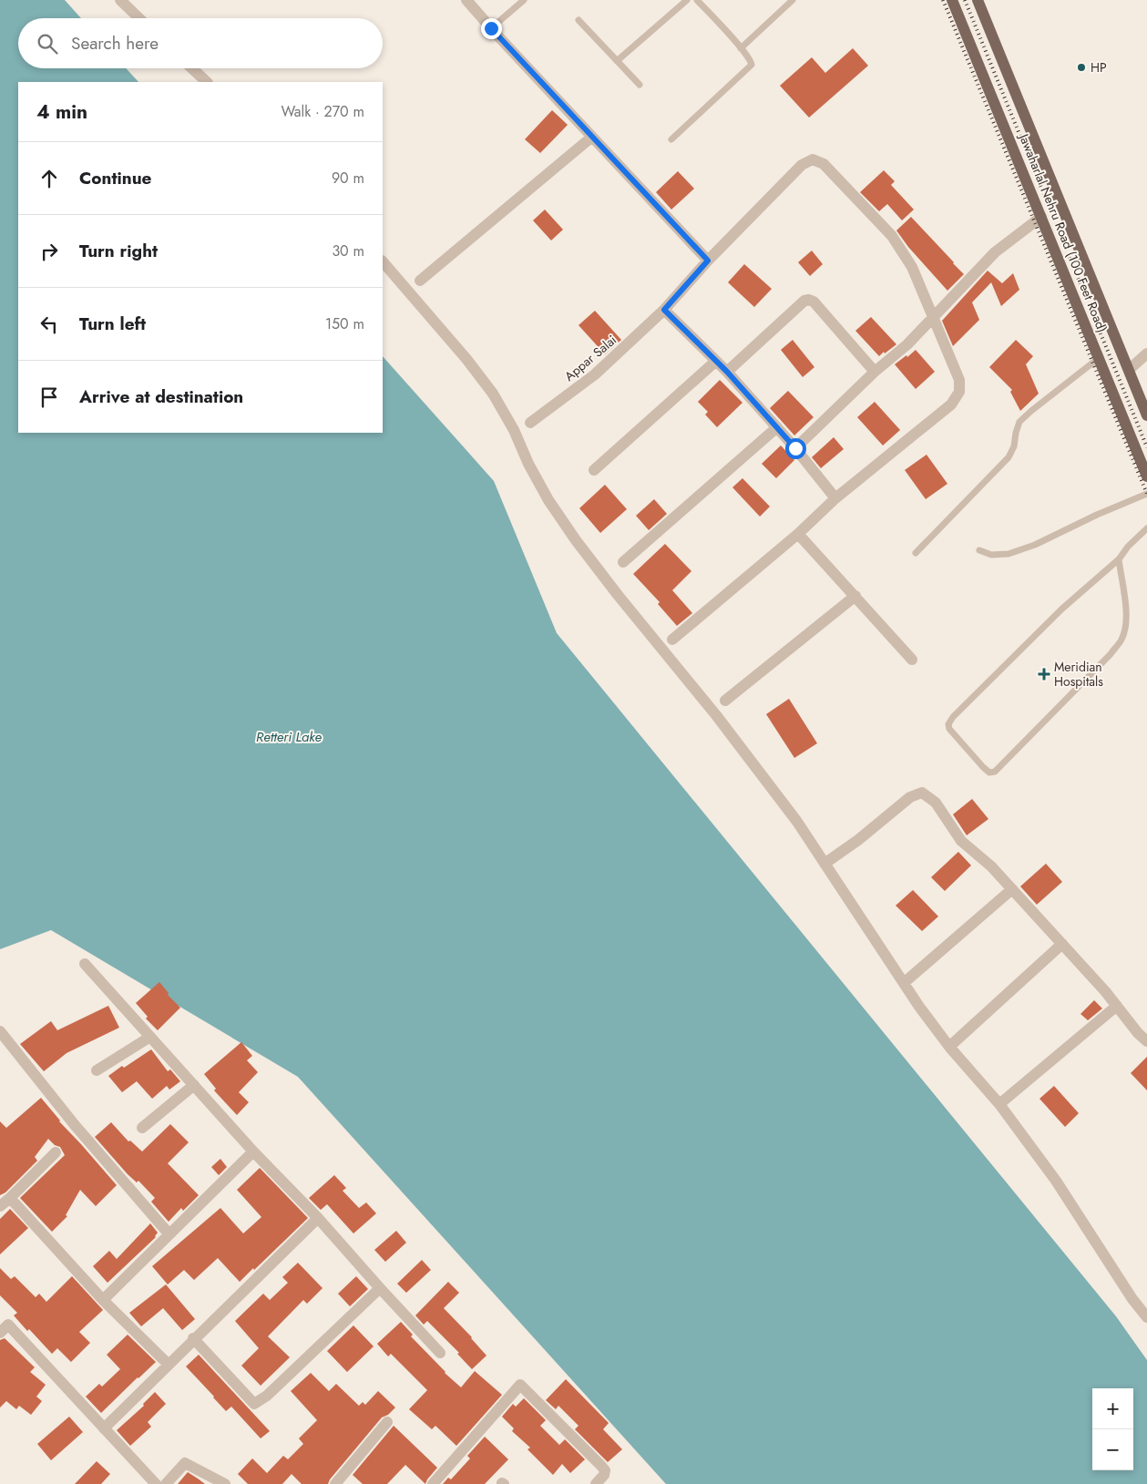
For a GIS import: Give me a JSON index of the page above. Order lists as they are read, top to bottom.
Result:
{
  "streets": {
    "main road": ["Jawaharlal Nehru Road (100 Feet Road)"],
    "street": ["Appar Salai"]
  },
  "water": ["Retteri Lake"],
  "places": {
    "other": ["HP"],
    "health": ["Meridian Hospitals"]
  },
  "page": {
    "search": "Search here",
    "heading": ["4 min", "Walk · 270 m"],
    "list": [
      ["Continue", "90 m"],
      ["Turn right", "30 m"],
      ["Turn left", "150 m"],
      "Arrive at destination"
    ],
    "map_buttons": ["+", "−"]
  }
}
